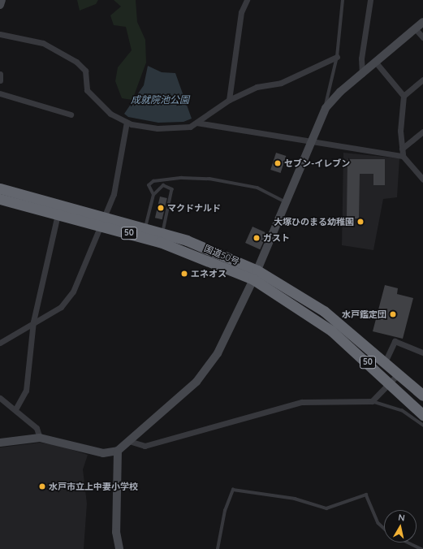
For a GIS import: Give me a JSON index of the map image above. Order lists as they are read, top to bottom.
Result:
{
  "streets": {
    "highway": ["50", "国道50号"]
  },
  "crossings": [
    ["50", "国道50号"]
  ],
  "water": ["成就院池公園"],
  "places": [
    "セブン-イレブン",
    "マクドナルド",
    "大塚ひのまる幼稚園",
    "ガスト",
    "エネオス",
    "水戸鑑定団",
    "水戸市立上中妻小学校"
  ],
  "north": "top"
}
